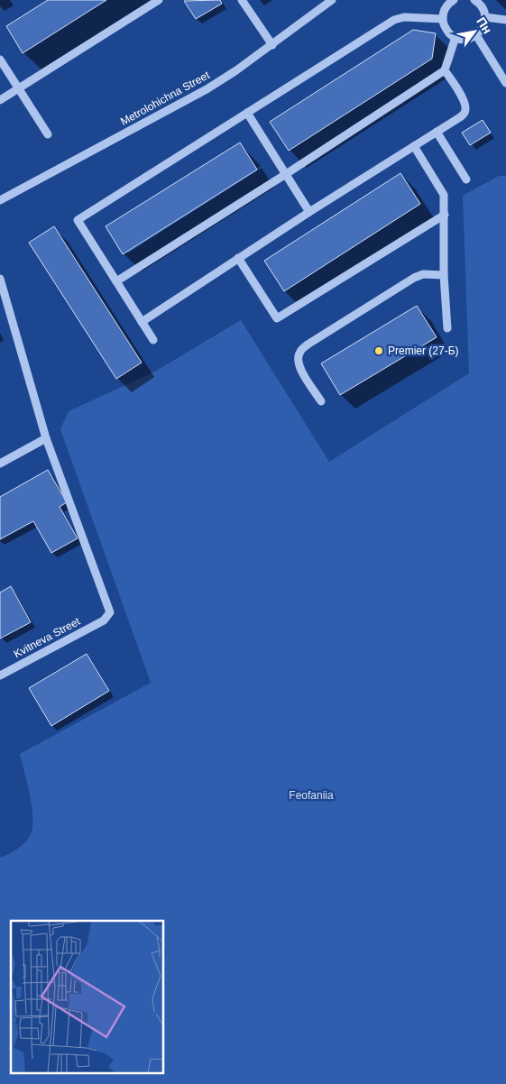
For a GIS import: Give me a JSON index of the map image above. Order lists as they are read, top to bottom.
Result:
{
  "streets": {
    "street": ["Metrolohichna Street", "Kvitneva Street"]
  },
  "parks": ["Feofaniia"],
  "places": ["Premier (27-Б)"],
  "north": "top right"
}
